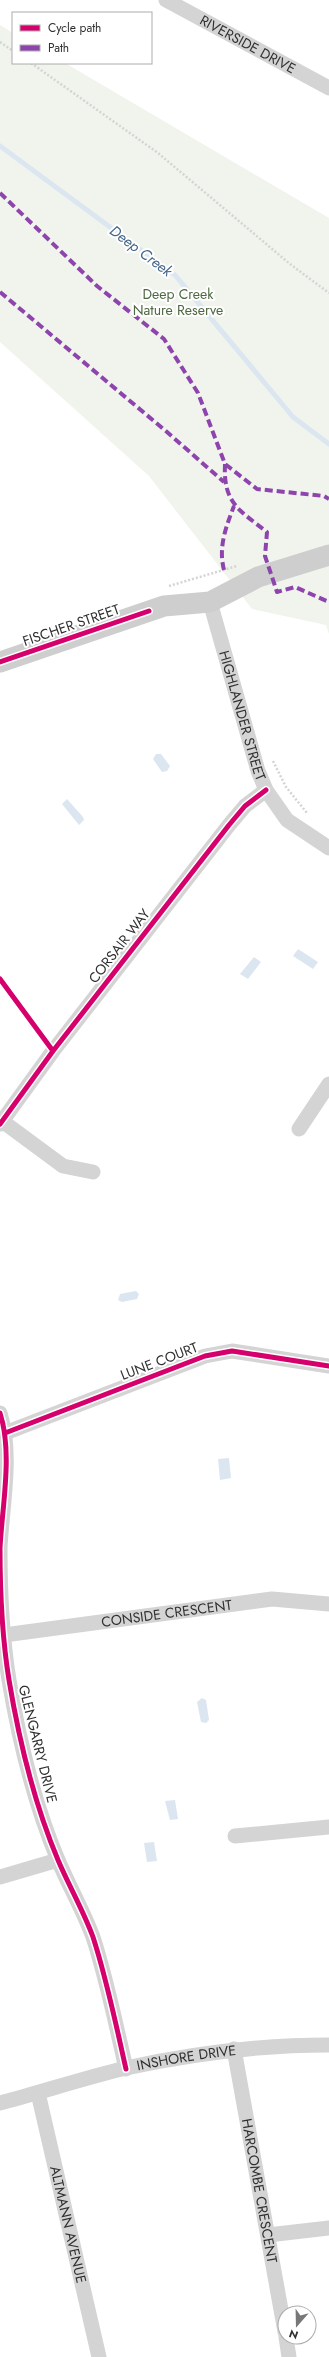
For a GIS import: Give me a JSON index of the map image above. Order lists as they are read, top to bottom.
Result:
{
  "streets": {
    "street": [
      "RIVERSIDE DRIVE",
      "FISCHER STREET",
      "HIGHLANDER STREET",
      "CORSAIR WAY",
      "LUNE COURT",
      "CONSIDE CRESCENT",
      "GLENGARRY DRIVE",
      "INSHORE DRIVE",
      "HARCOMBE CRESCENT",
      "ALTMANN AVENUE"
    ]
  },
  "crossings": [
    ["FISCHER STREET", "HIGHLANDER STREET"],
    ["HIGHLANDER STREET", "CORSAIR WAY"],
    ["LUNE COURT", "GLENGARRY DRIVE"],
    ["CONSIDE CRESCENT", "GLENGARRY DRIVE"],
    ["GLENGARRY DRIVE", "INSHORE DRIVE"],
    ["INSHORE DRIVE", "HARCOMBE CRESCENT"],
    ["INSHORE DRIVE", "ALTMANN AVENUE"]
  ],
  "water": ["Deep Creek"],
  "parks": ["Deep Creek Nature Reserve"],
  "legend": ["Cycle path", "Path"],
  "north": "bottom"
}
